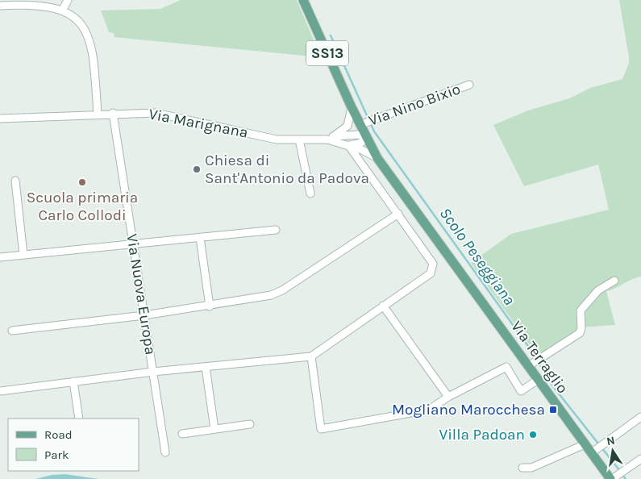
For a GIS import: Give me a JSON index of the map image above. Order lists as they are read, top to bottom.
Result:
{
  "streets": {
    "main road": ["SS13", "Via Terraglio"],
    "street": ["Via Nino Bixio", "Via Marignana", "Via Nuova Europa"]
  },
  "crossings": [
    ["Via Nino Bixio", "Via Terraglio"],
    ["Via Marignana", "Via Nuova Europa"],
    ["Via Marignana", "Via Terraglio"]
  ],
  "water": ["Scolo Peseggiana"],
  "places": {
    "other": ["Chiesa di Sant'Antonio da Padova", "Scuola primaria Carlo Collodi", "Villa Padoan"],
    "transit": ["Mogliano Marocchesa"]
  },
  "legend": ["Road", "Park"],
  "north": "top"
}
